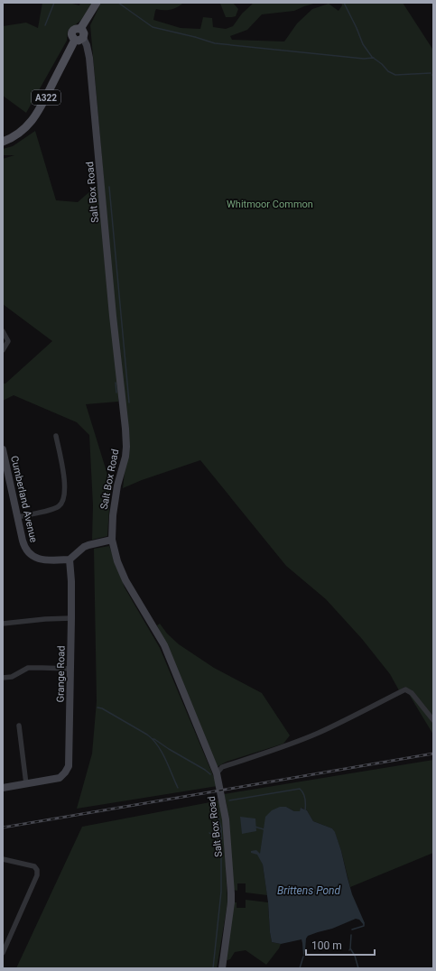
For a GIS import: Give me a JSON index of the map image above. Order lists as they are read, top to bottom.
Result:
{
  "streets": {
    "main road": ["A322"],
    "street": ["Salt Box Road", "Cumberland Avenue", "Grange Road"]
  },
  "crossings": [
    ["A322", "Salt Box Road"],
    ["Cumberland Avenue", "Grange Road"]
  ],
  "water": ["Brittens Pond"],
  "parks": ["Whitmoor Common"],
  "scale_bar": "100 m"
}
